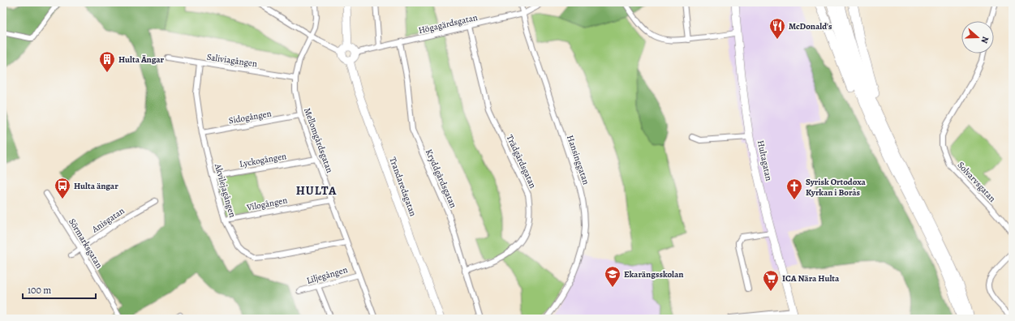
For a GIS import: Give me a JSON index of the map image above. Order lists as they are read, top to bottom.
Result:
{
  "streets": {
    "street": [
      "Högagärdsgatan",
      "Saliviagången",
      "Sidogången",
      "Mellomgårdsgatan",
      "Lyckogången",
      "Hansinggatan",
      "Hultagatan",
      "Trädgårdsgatan",
      "Kryddgårdsgatan",
      "Solvarvsgatan",
      "Trandaredsgatan",
      "Akvilejagången",
      "Vilogången",
      "Anisgatan",
      "Sörmarksgatan",
      "Liljegången"
    ]
  },
  "crossings": [
    ["Högagärdsgatan", "Hansinggatan"],
    ["Högagärdsgatan", "Trädgårdsgatan"],
    ["Högagärdsgatan", "Kryddgårdsgatan"],
    ["Högagärdsgatan", "Trandaredsgatan"],
    ["Saliviagången", "Mellomgårdsgatan"],
    ["Saliviagången", "Akvilejagången"],
    ["Sidogången", "Mellomgårdsgatan"],
    ["Sidogången", "Akvilejagången"],
    ["Mellomgårdsgatan", "Lyckogången"],
    ["Mellomgårdsgatan", "Akvilejagången"],
    ["Mellomgårdsgatan", "Vilogången"],
    ["Mellomgårdsgatan", "Liljegången"],
    ["Lyckogången", "Akvilejagången"],
    ["Trädgårdsgatan", "Kryddgårdsgatan"],
    ["Akvilejagången", "Vilogången"],
    ["Anisgatan", "Sörmarksgatan"]
  ],
  "districts": ["HULTA"],
  "places": {
    "restaurant": ["McDonald's"],
    "building": ["Hulta Ängar"],
    "bus stop": ["Hulta ängar"],
    "church": ["Syrisk Ortodoxa Kyrkan i Borås"],
    "school or university": ["Ekarängsskolan"],
    "supermarket": ["ICA Nära Hulta"]
  },
  "scale_bar": "100 m",
  "north": "right"
}
